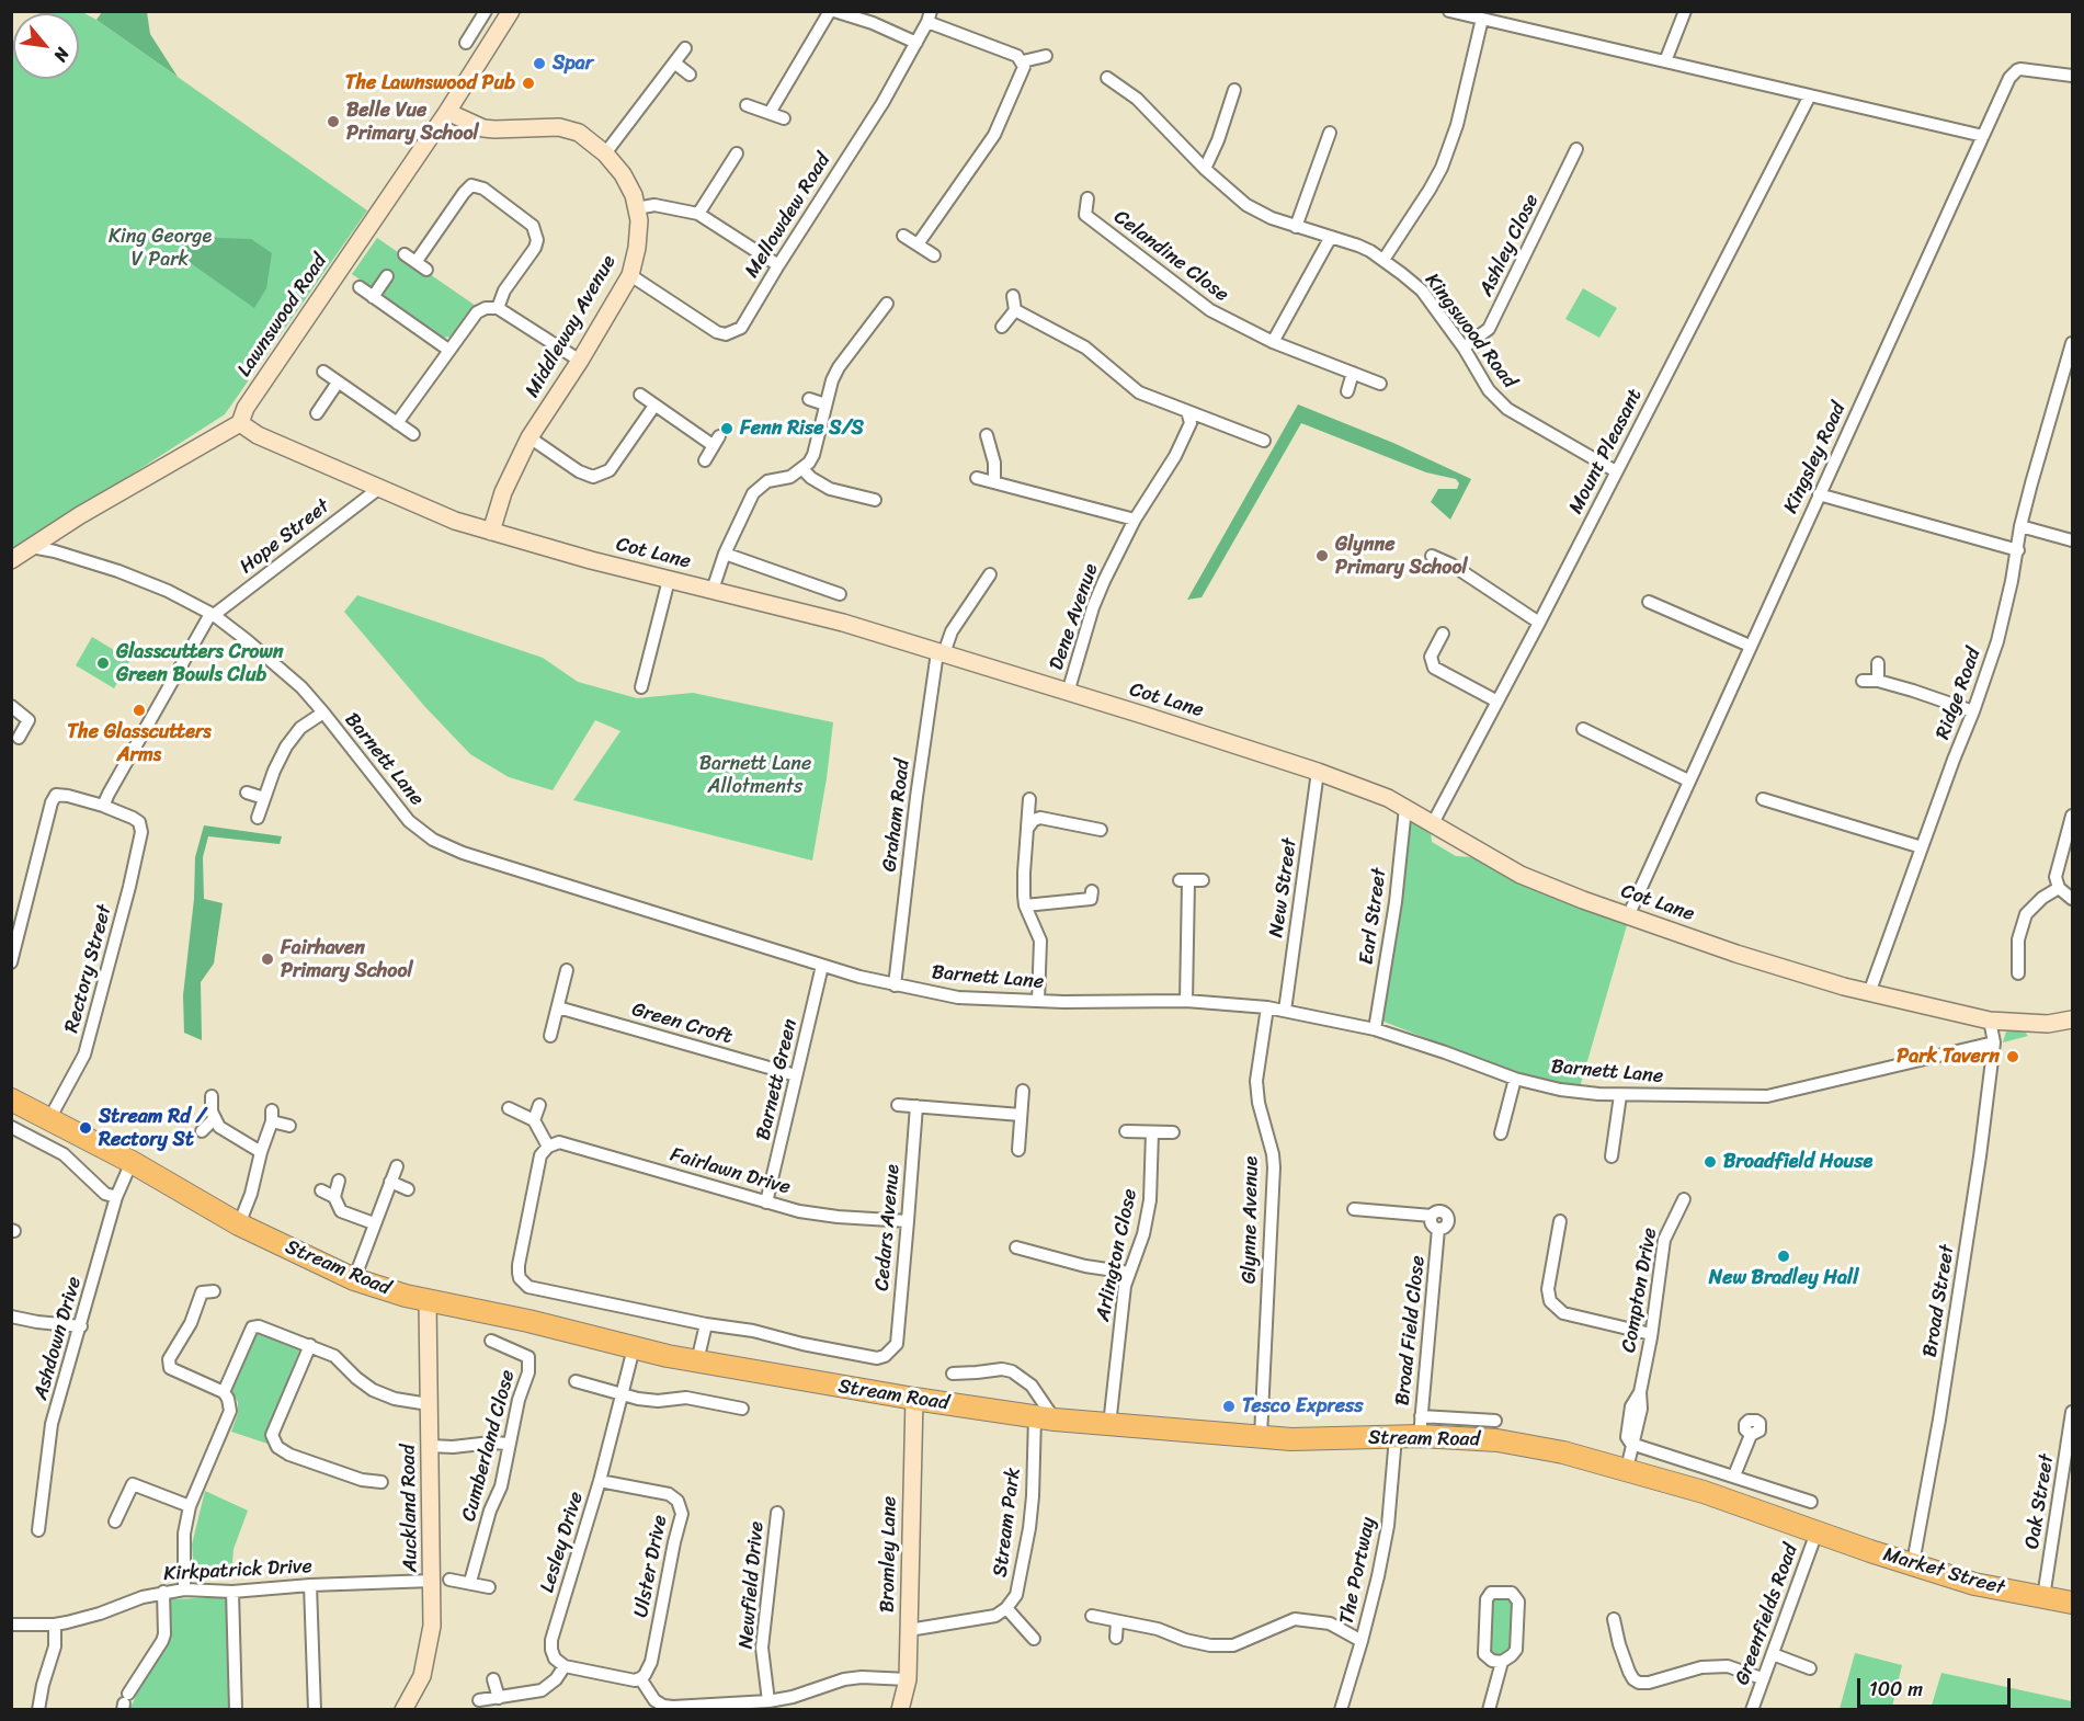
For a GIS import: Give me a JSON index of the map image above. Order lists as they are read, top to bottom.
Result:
{
  "streets": {
    "highway": ["Stream Road", "Market Street"],
    "street": [
      "Mellowdew Road",
      "Ashley Close",
      "Celandine Close",
      "Lawnswood Road",
      "Middleway Avenue",
      "Kingswood Road",
      "Mount Pleasant",
      "Kingsley Road",
      "Hope Street",
      "Cot Lane",
      "Dene Avenue",
      "Ridge Road",
      "Barnett Lane",
      "Graham Road",
      "New Street",
      "Earl Street",
      "Rectory Street",
      "Green Croft",
      "Barnett Green",
      "Fairlawn Drive",
      "Glynne Avenue",
      "Cedars Avenue",
      "Arlington Close",
      "Compton Drive",
      "Broad Street",
      "Broad Field Close",
      "Ashdown Drive",
      "Cumberland Close",
      "Oak Street",
      "Auckland Road",
      "Stream Park",
      "Lesley Drive",
      "Bromley Lane",
      "Ulster Drive",
      "Kirkpatrick Drive",
      "The Portway",
      "Newfield Drive",
      "Greenfields Road"
    ]
  },
  "crossings": [
    ["Mellowdew Road", "Middleway Avenue"],
    ["Ashley Close", "Kingswood Road"],
    ["Lawnswood Road", "Middleway Avenue"],
    ["Lawnswood Road", "Cot Lane"],
    ["Middleway Avenue", "Cot Lane"],
    ["Kingswood Road", "Mount Pleasant"],
    ["Mount Pleasant", "Cot Lane"],
    ["Kingsley Road", "Cot Lane"],
    ["Hope Street", "Cot Lane"],
    ["Hope Street", "Barnett Lane"],
    ["Cot Lane", "Dene Avenue"],
    ["Cot Lane", "Ridge Road"],
    ["Cot Lane", "Graham Road"],
    ["Cot Lane", "New Street"],
    ["Cot Lane", "Earl Street"],
    ["Barnett Lane", "Graham Road"],
    ["Barnett Lane", "New Street"],
    ["Barnett Lane", "Earl Street"],
    ["Barnett Lane", "Barnett Green"],
    ["Barnett Lane", "Glynne Avenue"],
    ["Barnett Lane", "Broad Street"],
    ["Rectory Street", "Stream Road"],
    ["Green Croft", "Barnett Green"],
    ["Barnett Green", "Fairlawn Drive"],
    ["Fairlawn Drive", "Cedars Avenue"],
    ["Fairlawn Drive", "Stream Road"],
    ["Glynne Avenue", "Stream Road"],
    ["Cedars Avenue", "Stream Road"],
    ["Arlington Close", "Stream Road"],
    ["Stream Road", "Compton Drive"],
    ["Stream Road", "Broad Field Close"],
    ["Stream Road", "Ashdown Drive"],
    ["Stream Road", "Auckland Road"],
    ["Stream Road", "Stream Park"],
    ["Stream Road", "Lesley Drive"],
    ["Stream Road", "Bromley Lane"],
    ["Stream Road", "The Portway"],
    ["Stream Road", "Market Street"],
    ["Stream Road", "Greenfields Road"],
    ["Broad Street", "Market Street"],
    ["Cumberland Close", "Kirkpatrick Drive"],
    ["Oak Street", "Market Street"],
    ["Auckland Road", "Kirkpatrick Drive"],
    ["Stream Park", "Bromley Lane"],
    ["Lesley Drive", "Ulster Drive"],
    ["Market Street", "Greenfields Road"]
  ],
  "parks": ["King George V Park", "Barnett Lane Allotments"],
  "places": [
    "Spar",
    "The Lawnswood Pub",
    "Belle Vue Primary School",
    "Fenn Rise S/S",
    "Glynne Primary School",
    "Glasscutters Crown Green Bowls Club",
    "The Glasscutters Arms",
    "Fairhaven Primary School",
    "Park Tavern",
    "Stream Rd / Rectory St",
    "Broadfield House",
    "New Bradley Hall",
    "Tesco Express"
  ],
  "scale_bar": "100 m",
  "north": "bottom right"
}
